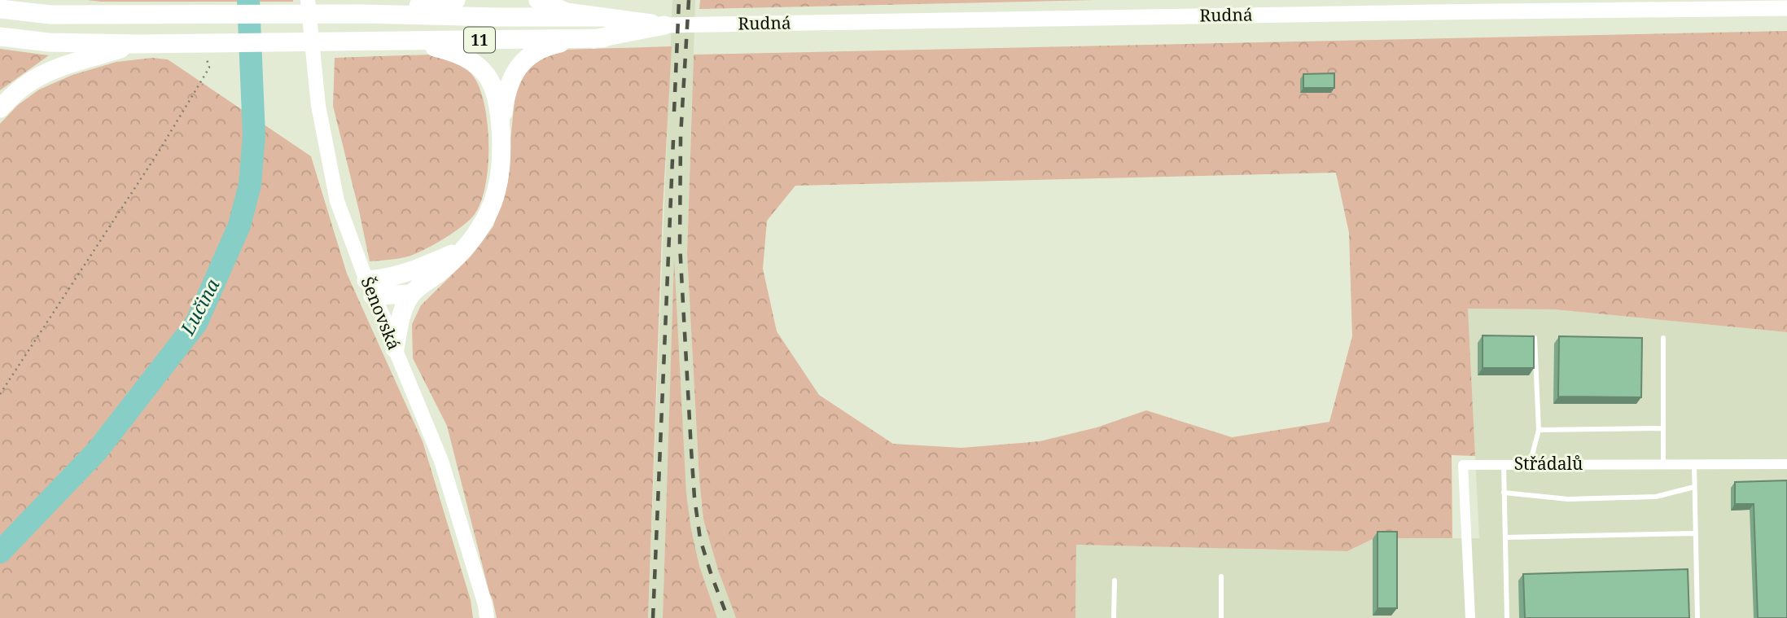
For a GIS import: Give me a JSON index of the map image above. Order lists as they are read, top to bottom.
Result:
{
  "streets": {
    "highway": ["11"],
    "main road": ["Rudná"],
    "street": ["Šenovská", "Střádalů"]
  },
  "crossings": [
    ["Rudná", "11"]
  ],
  "water": ["Lučina"]
}
